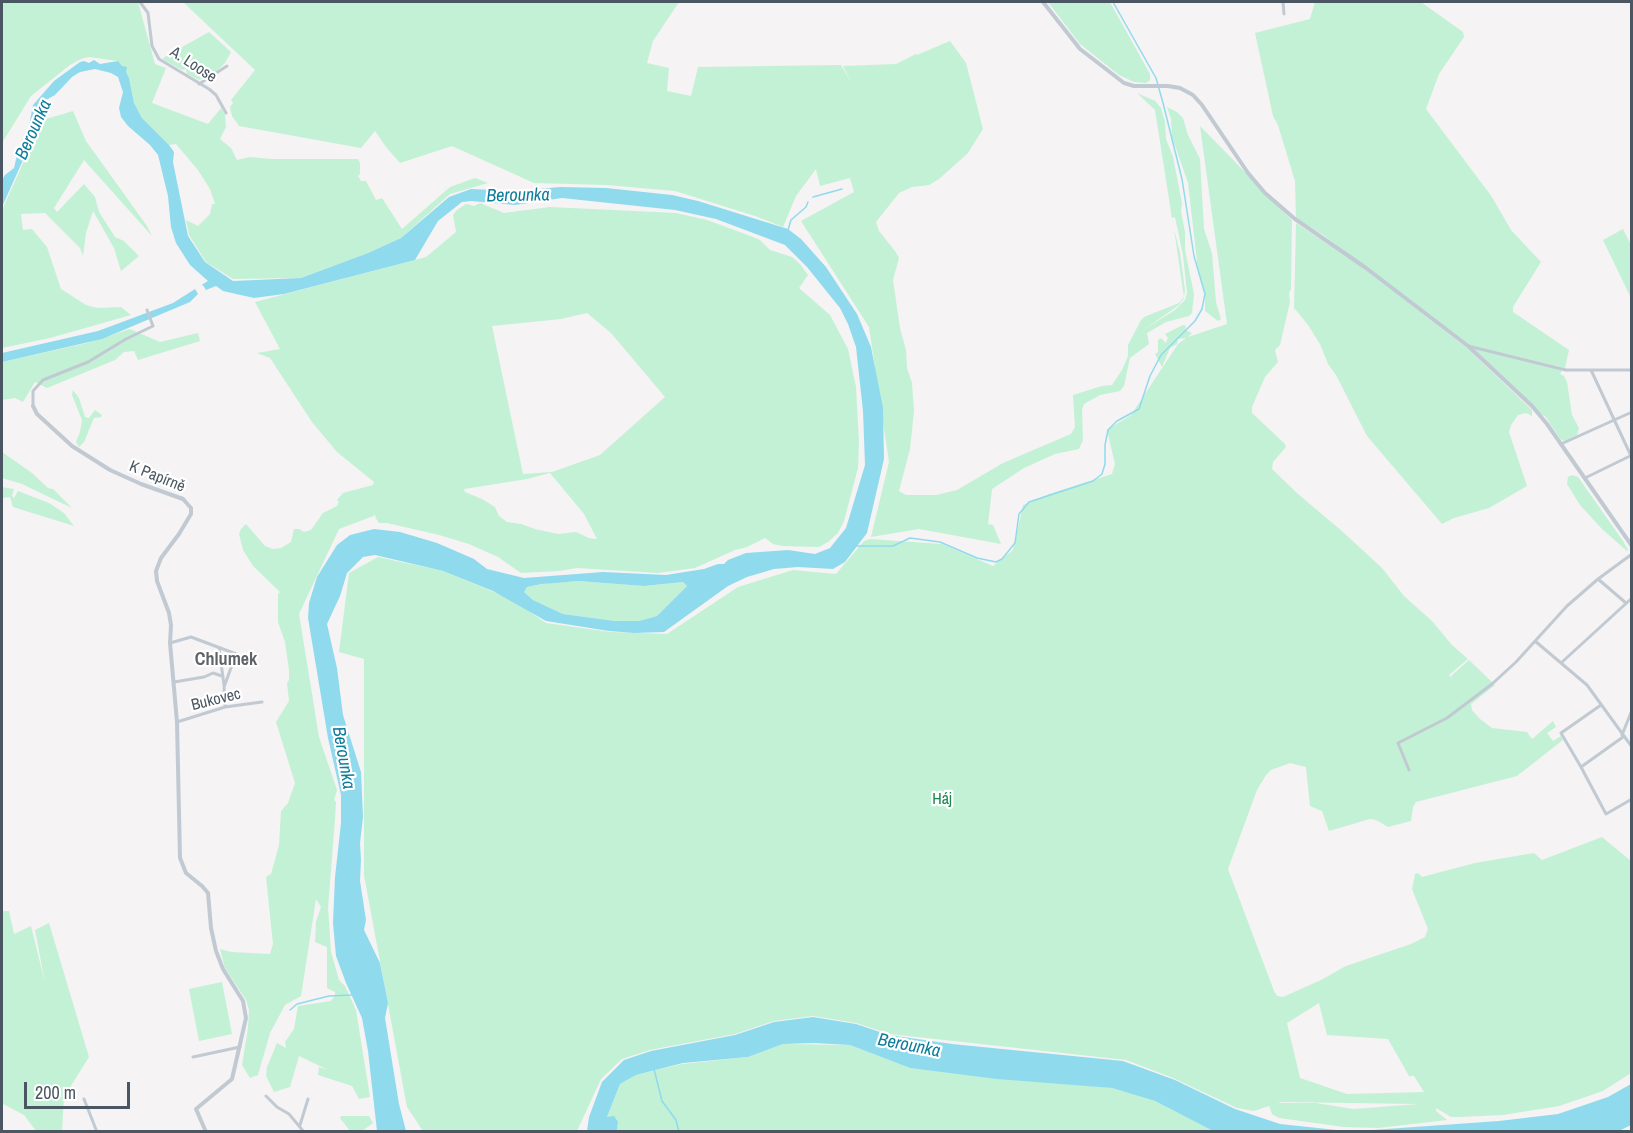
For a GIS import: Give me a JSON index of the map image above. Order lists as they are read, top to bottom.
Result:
{
  "streets": {
    "street": ["A. Loose", "K Papírně", "Bukovec"]
  },
  "crossings": [
    ["K Papírně", "Bukovec"]
  ],
  "districts": ["Chlumek"],
  "water": ["Berounka"],
  "parks": ["Háj"],
  "scale_bar": "200 m"
}
